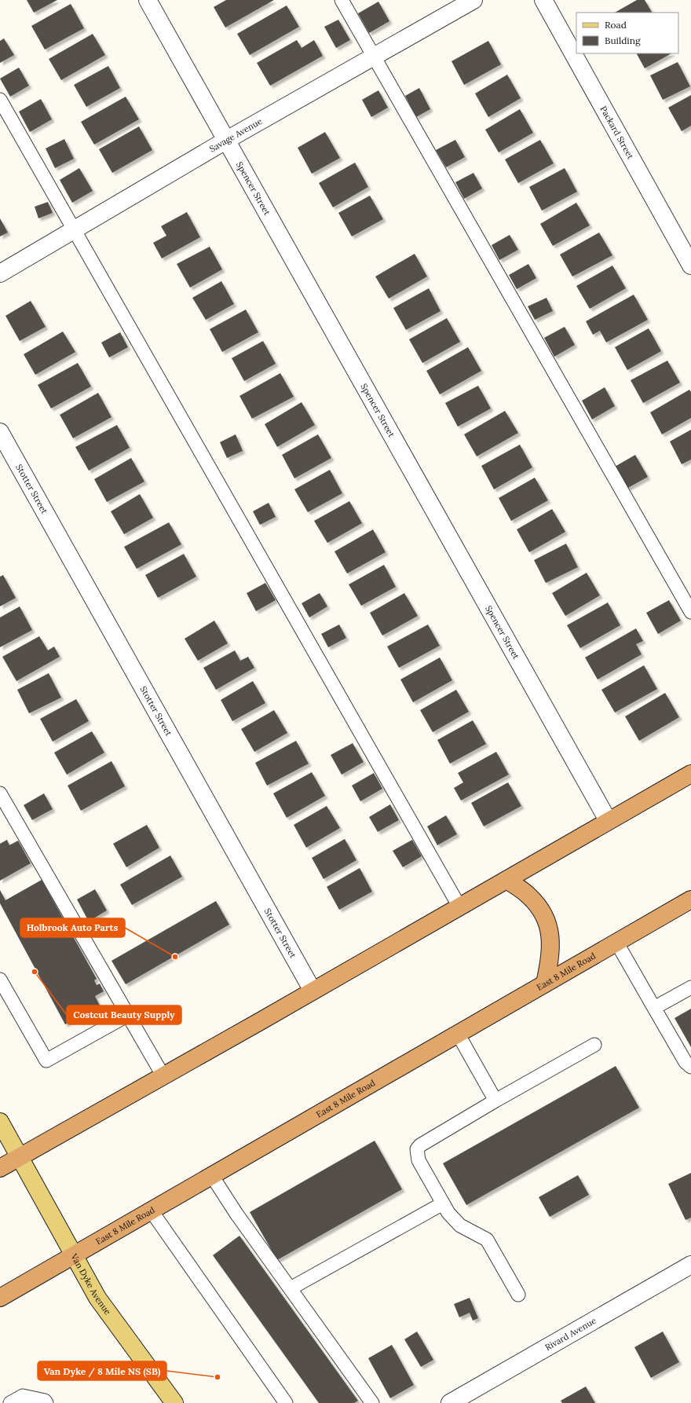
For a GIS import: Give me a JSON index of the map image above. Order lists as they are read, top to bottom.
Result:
{
  "streets": {
    "highway": ["East 8 Mile Road"],
    "main road": ["Van Dyke Avenue"],
    "street": [
      "Packard Street",
      "Savage Avenue",
      "Spencer Street",
      "Stotter Street",
      "Rivard Avenue"
    ]
  },
  "crossings": [
    ["Savage Avenue", "Spencer Street"],
    ["East 8 Mile Road", "Van Dyke Avenue"]
  ],
  "places": ["Holbrook Auto Parts", "Costcut Beauty Supply", "Van Dyke / 8 Mile NS (SB)"],
  "legend": ["Road", "Building"]
}
